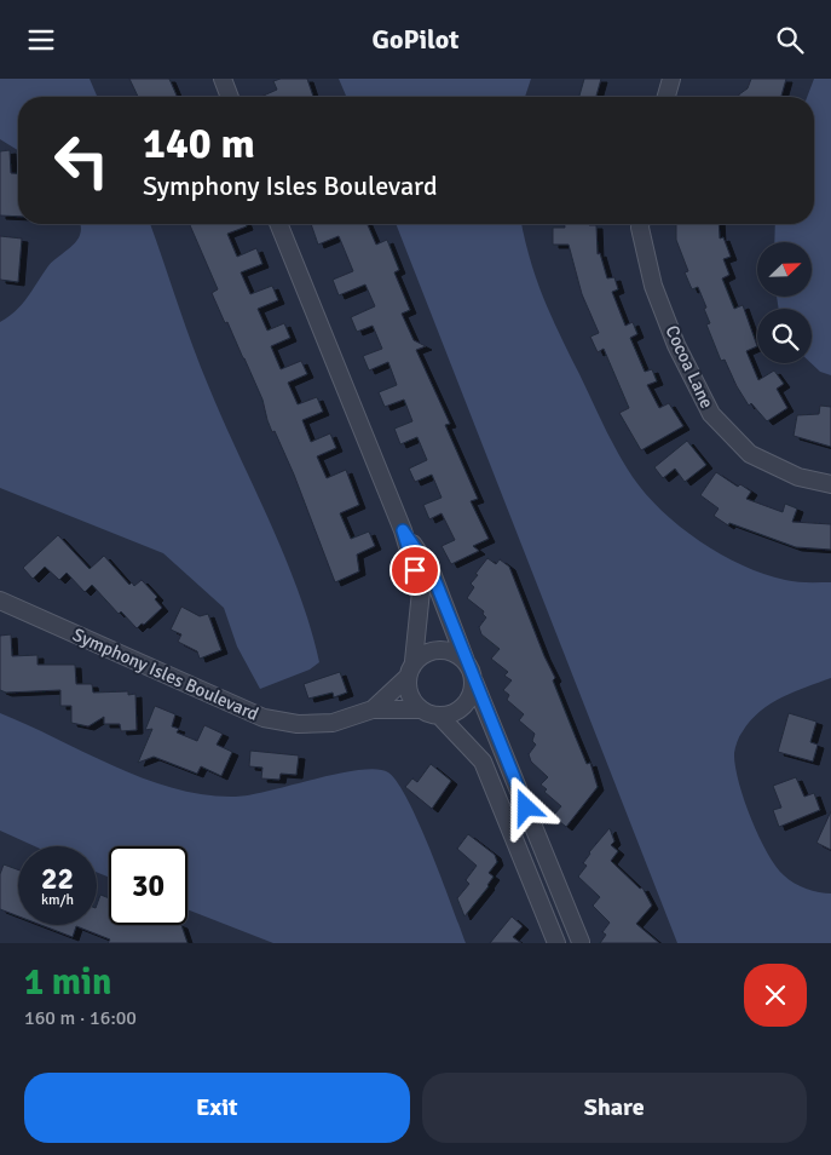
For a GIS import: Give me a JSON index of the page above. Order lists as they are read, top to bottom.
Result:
{
  "streets": {
    "street": ["Cocoa Lane", "Symphony Isles Boulevard"]
  },
  "north": "top right",
  "page": {
    "header": "GoPilot",
    "turn": ["140 m", "Symphony Isles Boulevard"],
    "speed": "22 km/h",
    "limit": "30",
    "heading": ["1 min", "160 m · 16:00"],
    "buttons": ["Exit", "Share"]
  }
}
